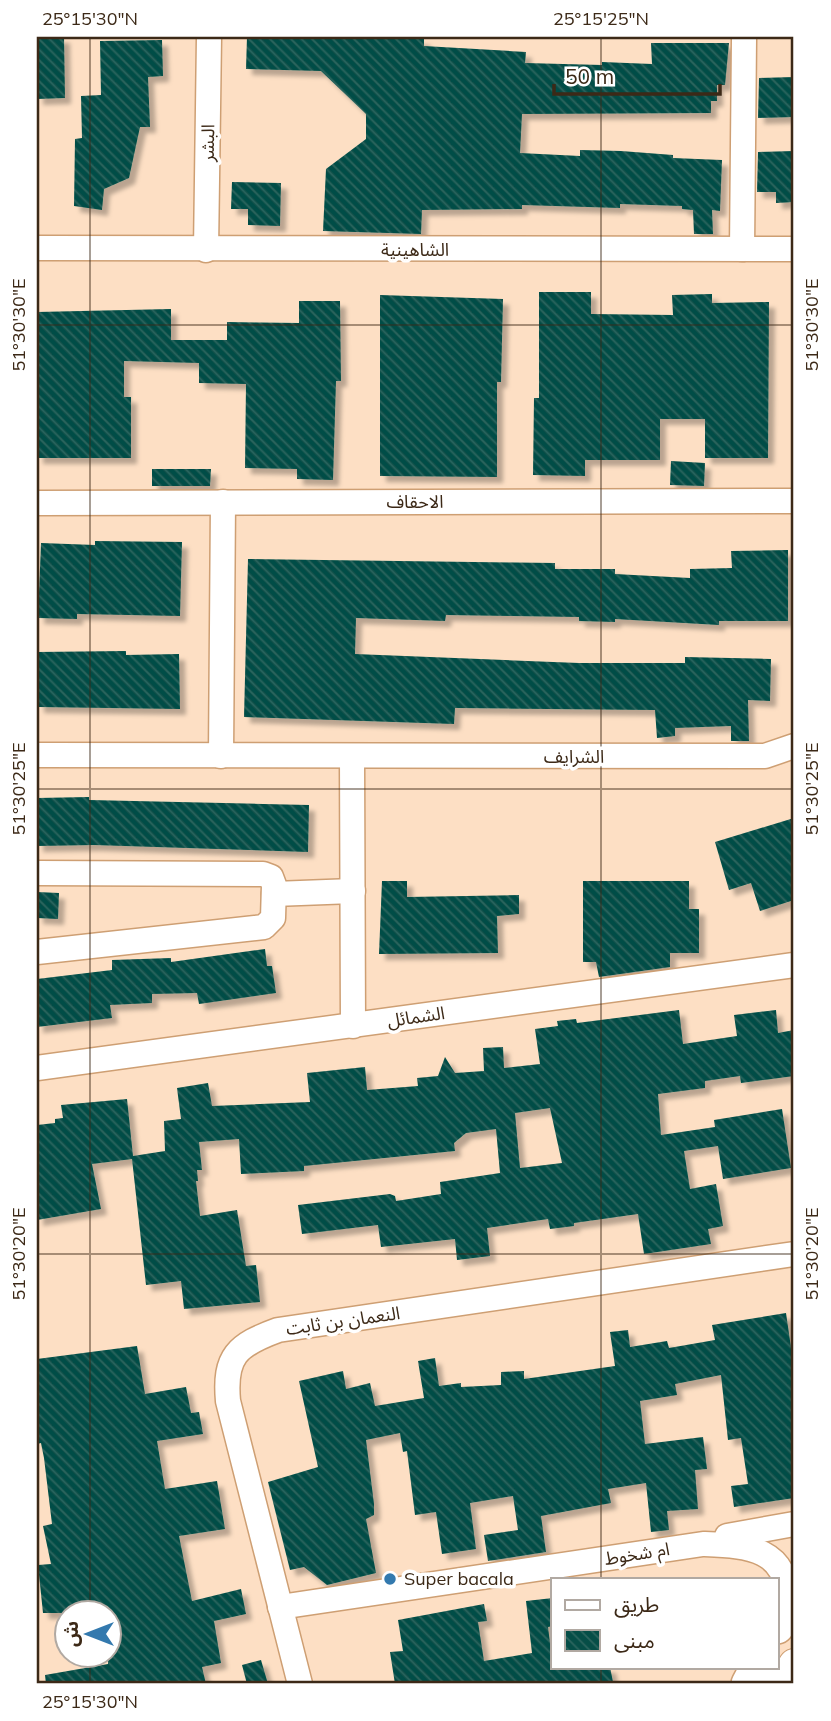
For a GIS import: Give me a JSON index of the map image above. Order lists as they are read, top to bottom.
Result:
{
  "streets": {
    "street": [
      "البشر",
      "الشاهينية",
      "الاحقاف",
      "الشرايف",
      "الشمائل",
      "النعمان بن ثابت",
      "ام شخوط"
    ]
  },
  "crossings": [
    ["البشر", "الشاهينية"],
    ["النعمان بن ثابت", "ام شخوط"]
  ],
  "places": ["Super bacala"],
  "legend": ["طريق", "مبنى"],
  "scale_bar": "50 m",
  "north": "left",
  "coordinates": [
    "25°15'30\"N",
    "25°15'25\"N",
    "51°30'30\"E",
    "51°30'25\"E",
    "51°30'20\"E"
  ]
}
